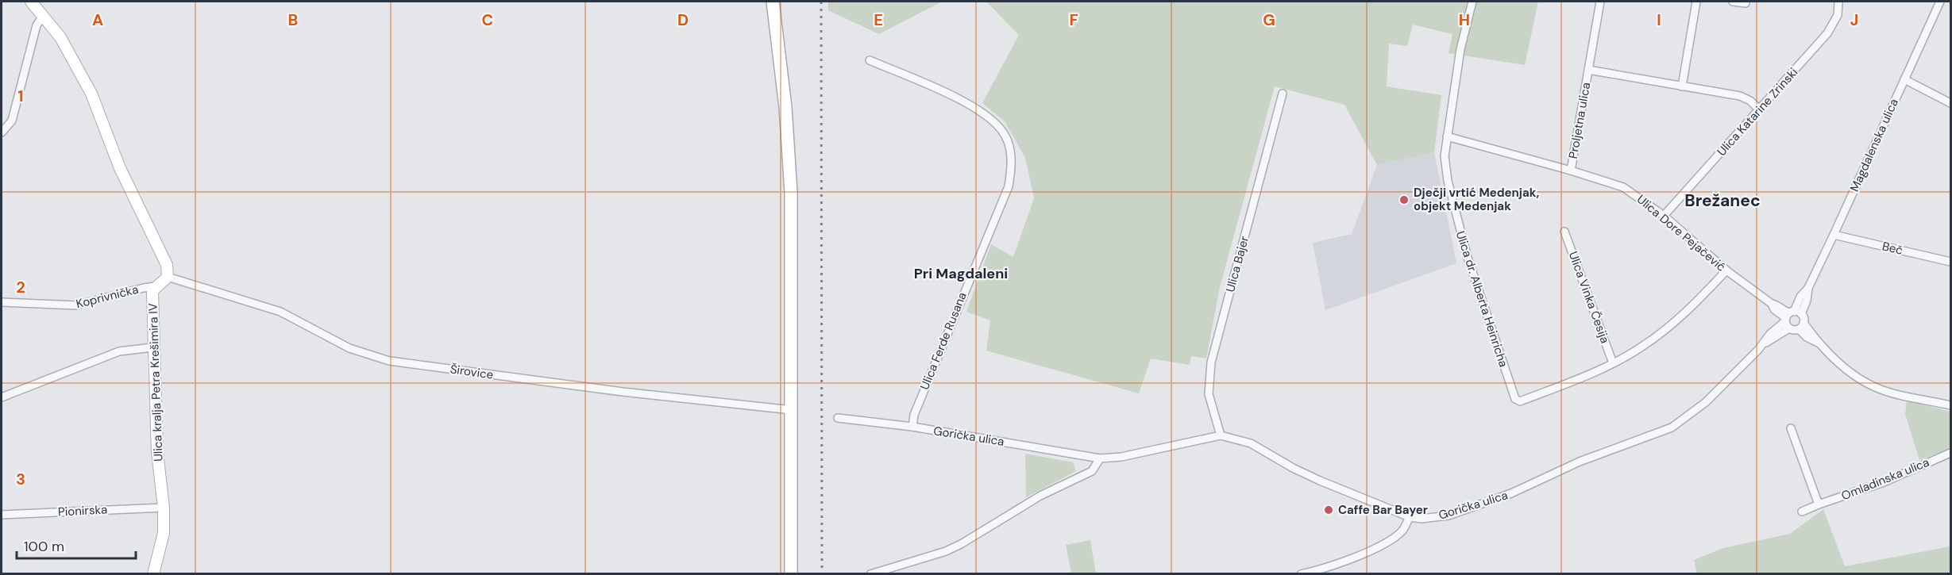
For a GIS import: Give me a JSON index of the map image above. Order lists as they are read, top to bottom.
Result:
{
  "streets": {
    "street": [
      "Ulica Katarine Zrinski",
      "Proljetna ulica",
      "Magdalenska ulica",
      "Ulica Dore Pejačević",
      "Beč",
      "Ulica Bajer",
      "Koprivnička",
      "Ulica Vinka Česija",
      "Ulica dr. Alberta Heinricha",
      "Ulica Ferde Rusana",
      "Širovice",
      "Ulica kralja Petra Krešimira IV",
      "Gorička ulica",
      "Omladinska ulica",
      "Pionirska"
    ]
  },
  "crossings": [
    ["Ulica Katarine Zrinski", "Proljetna ulica"],
    ["Ulica Katarine Zrinski", "Ulica Dore Pejačević"],
    ["Proljetna ulica", "Ulica Dore Pejačević"],
    ["Magdalenska ulica", "Ulica Dore Pejačević"],
    ["Magdalenska ulica", "Beč"],
    ["Magdalenska ulica", "Gorička ulica"],
    ["Ulica Dore Pejačević", "Ulica dr. Alberta Heinricha"],
    ["Ulica Dore Pejačević", "Gorička ulica"],
    ["Ulica Bajer", "Gorička ulica"],
    ["Koprivnička", "Ulica kralja Petra Krešimira IV"],
    ["Ulica Vinka Česija", "Ulica dr. Alberta Heinricha"],
    ["Ulica Ferde Rusana", "Gorička ulica"],
    ["Širovice", "Ulica kralja Petra Krešimira IV"],
    ["Ulica kralja Petra Krešimira IV", "Pionirska"]
  ],
  "districts": ["Brežanec", "Pri Magdaleni"],
  "places": ["Dječji vrtić Medenjak, objekt Medenjak", "Caffe Bar Bayer"],
  "scale_bar": "100 m",
  "grid": {
    "columns": [
      "A",
      "B",
      "C",
      "D",
      "E",
      "F",
      "G",
      "H",
      "I",
      "J"
    ],
    "rows": ["1", "2", "3"]
  }
}
